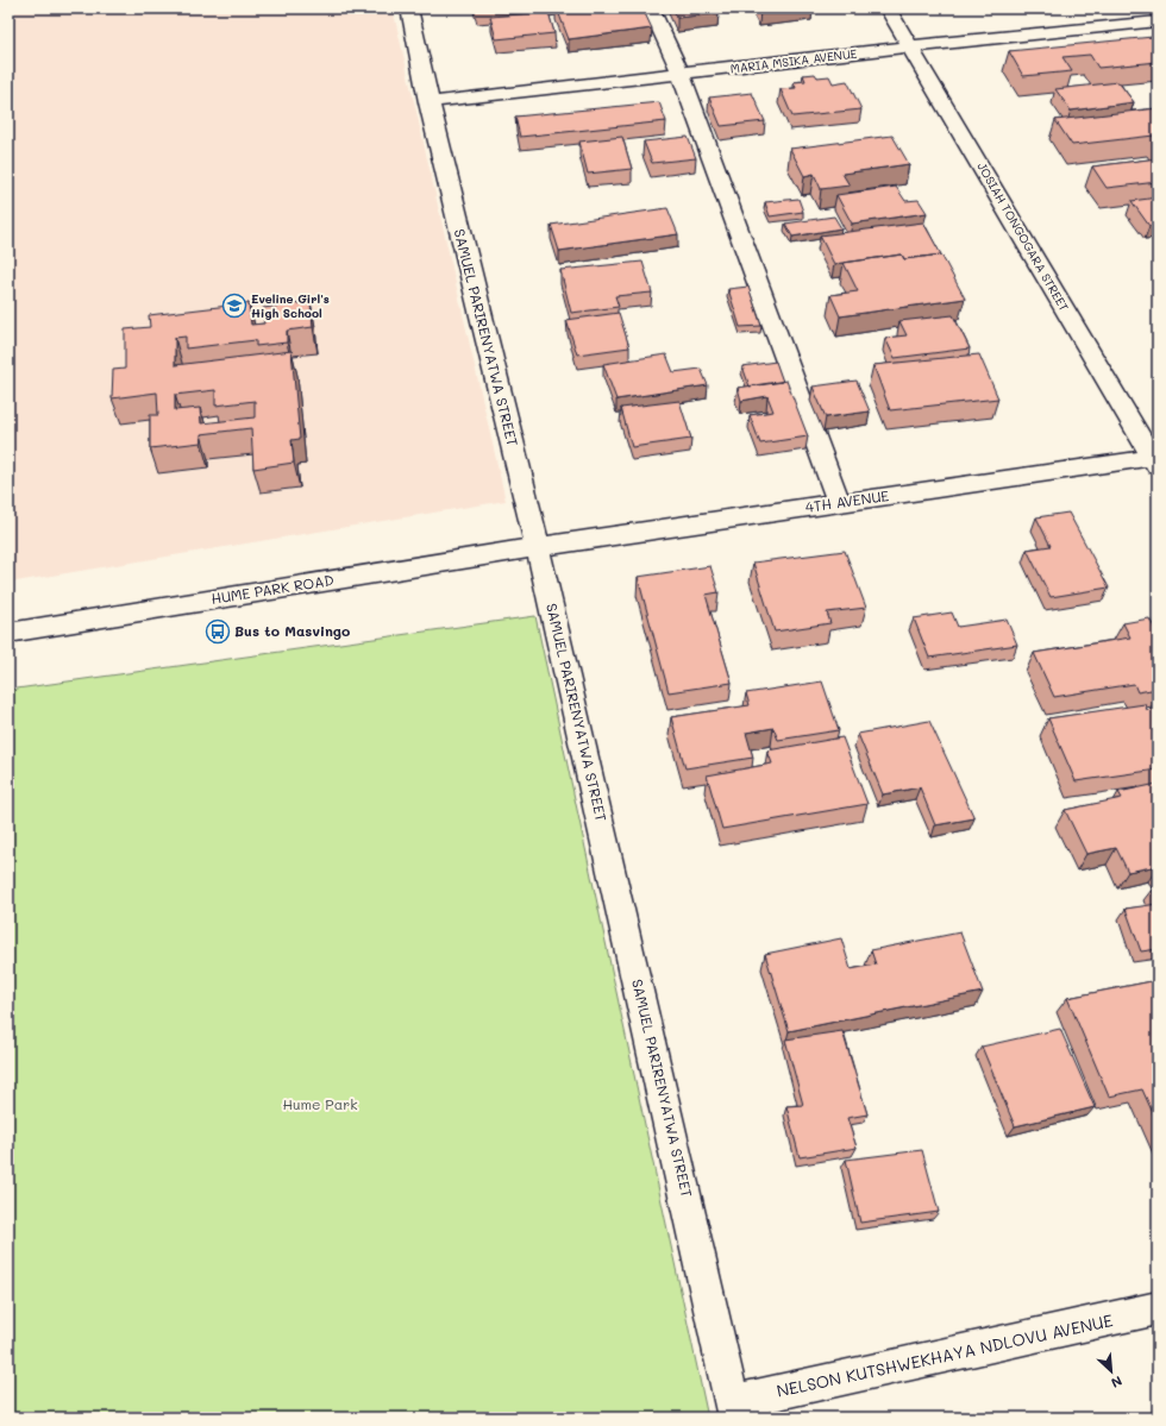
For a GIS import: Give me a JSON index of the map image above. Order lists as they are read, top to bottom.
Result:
{
  "streets": {
    "street": [
      "MARIA MSIKA AVENUE",
      "JOSIAH TONGOGARA STREET",
      "SAMUEL PARIRENYATWA STREET",
      "4TH AVENUE",
      "HUME PARK ROAD",
      "NELSON KUTSHWEKHAYA NDLOVU AVENUE"
    ]
  },
  "crossings": [
    ["MARIA MSIKA AVENUE", "JOSIAH TONGOGARA STREET"],
    ["MARIA MSIKA AVENUE", "SAMUEL PARIRENYATWA STREET"],
    ["JOSIAH TONGOGARA STREET", "4TH AVENUE"],
    ["SAMUEL PARIRENYATWA STREET", "4TH AVENUE"],
    ["SAMUEL PARIRENYATWA STREET", "HUME PARK ROAD"],
    ["SAMUEL PARIRENYATWA STREET", "NELSON KUTSHWEKHAYA NDLOVU AVENUE"],
    ["4TH AVENUE", "HUME PARK ROAD"]
  ],
  "parks": ["Hume Park"],
  "places": {
    "school or university": ["Eveline Girl's High School"],
    "bus stop": ["Bus to Masvingo"]
  },
  "north": "bottom right"
}
